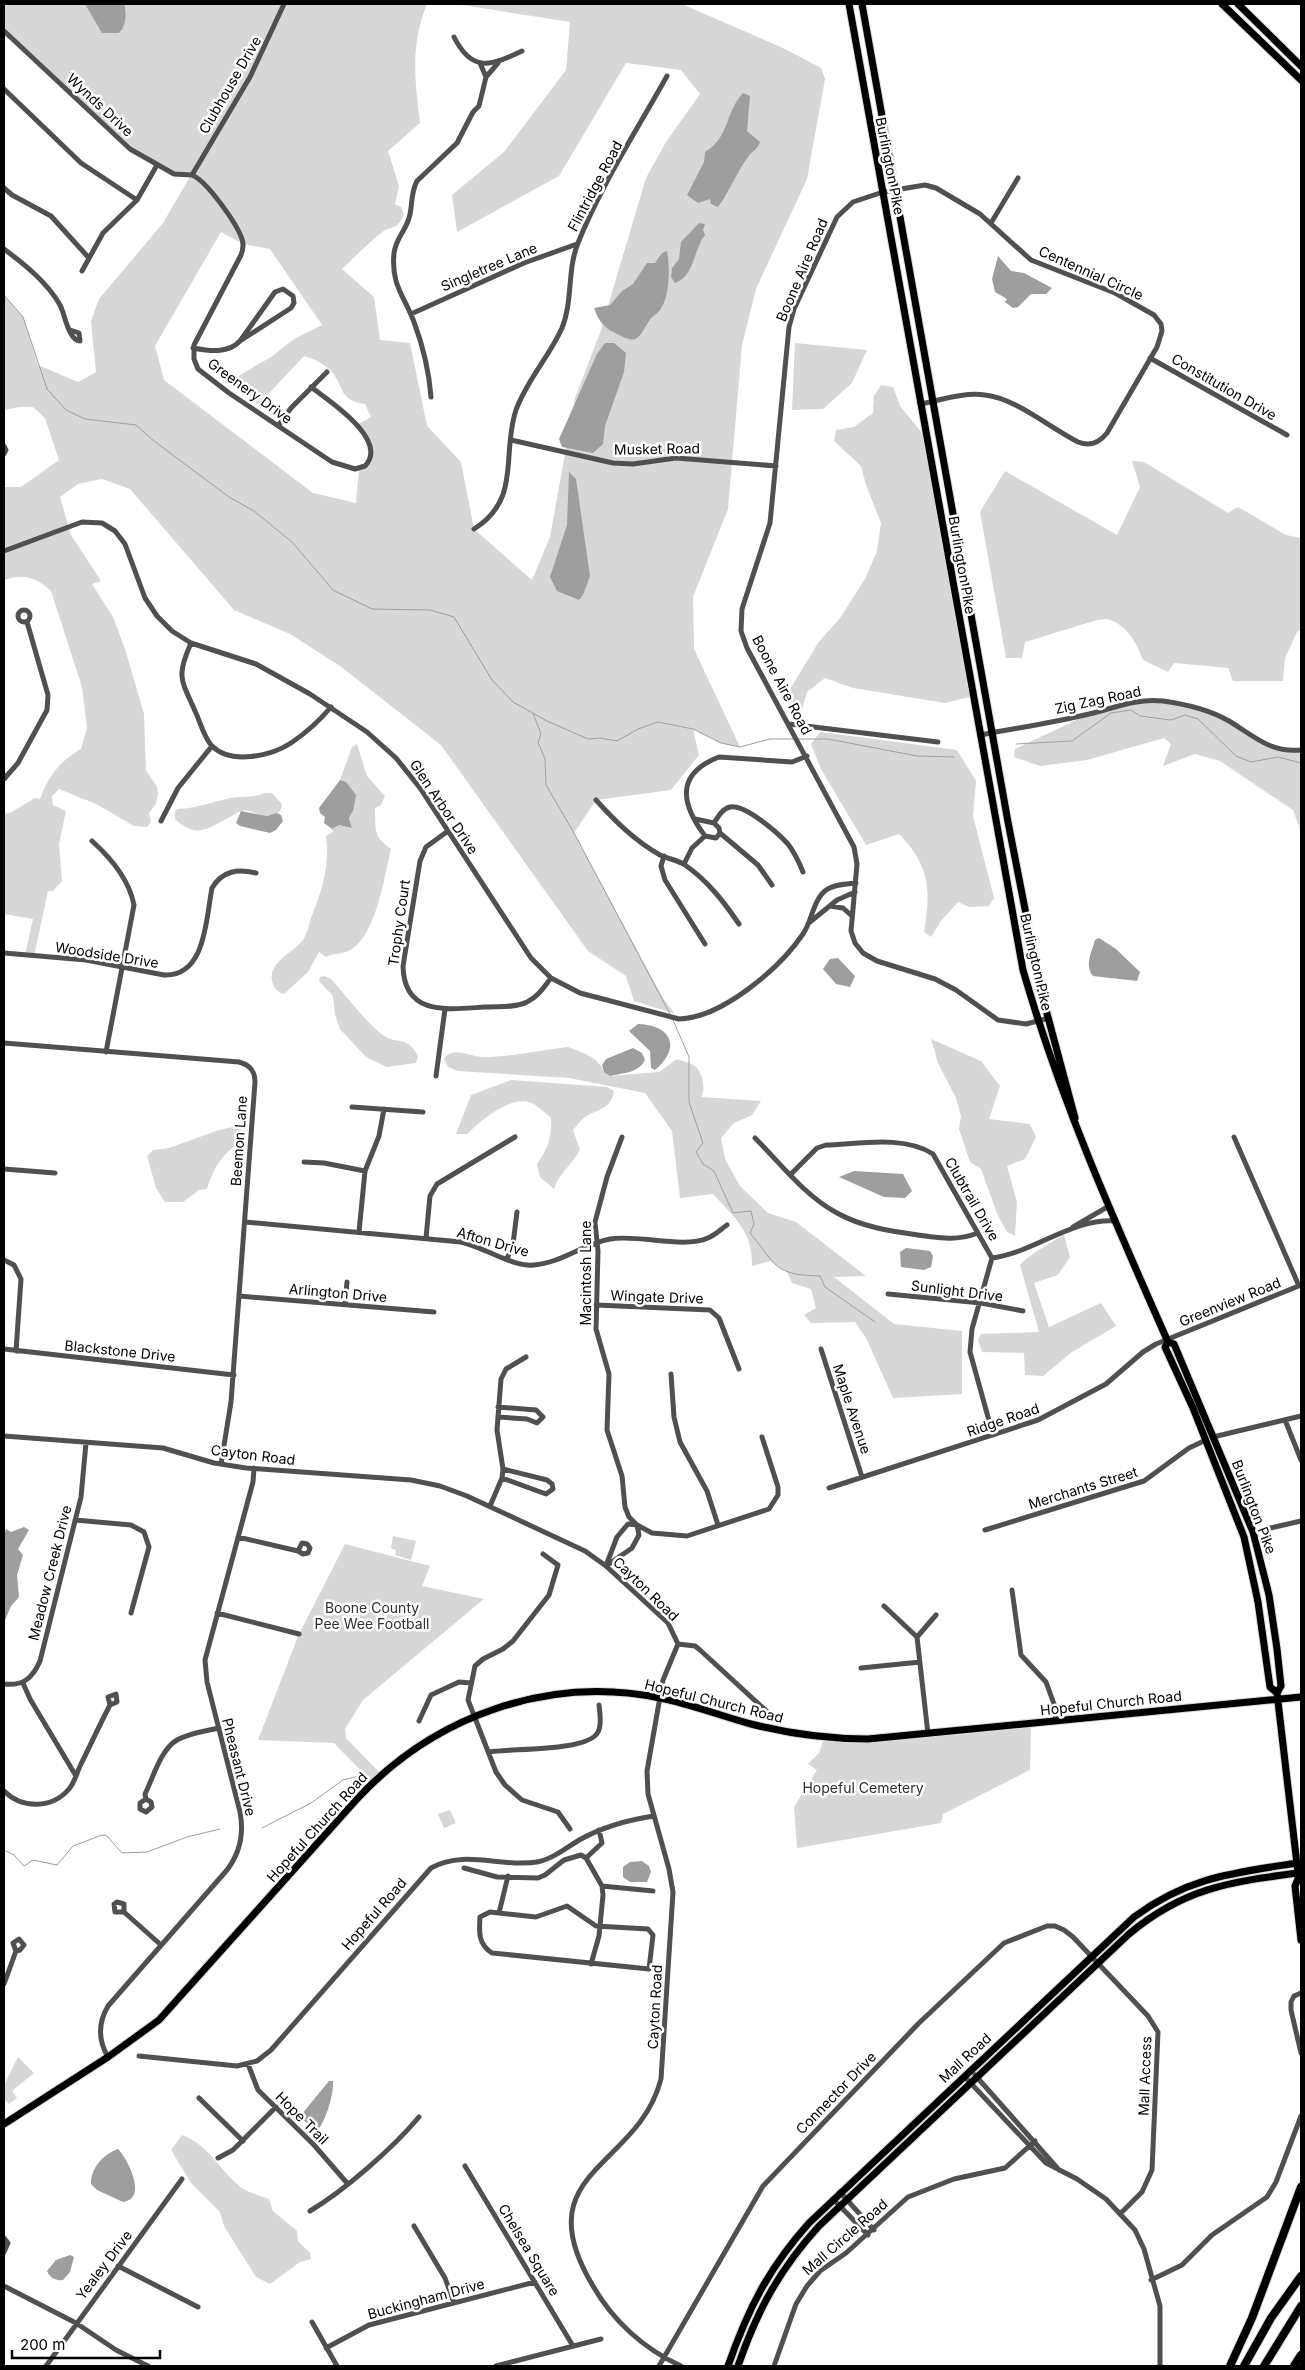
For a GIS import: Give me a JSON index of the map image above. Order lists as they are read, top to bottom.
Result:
{
  "streets": {
    "main road": ["Burlington Pike", "Hopeful Church Road", "Mall Road"],
    "street": [
      "Clubhouse Drive",
      "Wynds Drive",
      "Flintridge Road",
      "Singletree Lane",
      "Boone Aire Road",
      "Centennial Circle",
      "Constitution Drive",
      "Greenery Drive",
      "Musket Road",
      "Zig Zag Road",
      "Glen Arbor Drive",
      "Trophy Court",
      "Woodside Drive",
      "Beemon Lane",
      "Clubtrail Drive",
      "Afton Drive",
      "Macintosh Lane",
      "Sunlight Drive",
      "Arlington Drive",
      "Wingate Drive",
      "Greenview Road",
      "Blackstone Drive",
      "Maple Avenue",
      "Ridge Road",
      "Cayton Road",
      "Merchants Street",
      "Meadow Creek Drive",
      "Pheasant Drive",
      "Hopeful Road",
      "Mall Access",
      "Connector Drive",
      "Hope Trail",
      "Mall Circle Road",
      "Chelsea Square",
      "Yealey Drive",
      "Buckingham Drive"
    ]
  },
  "crossings": [
    ["Clubhouse Drive", "Wynds Drive"],
    ["Burlington Pike", "Boone Aire Road"],
    ["Burlington Pike", "Centennial Circle"],
    ["Burlington Pike", "Zig Zag Road"],
    ["Burlington Pike", "Greenview Road"],
    ["Burlington Pike", "Ridge Road"],
    ["Burlington Pike", "Merchants Street"],
    ["Burlington Pike", "Hopeful Church Road"],
    ["Burlington Pike", "Mall Road"],
    ["Flintridge Road", "Singletree Lane"],
    ["Flintridge Road", "Musket Road"],
    ["Boone Aire Road", "Centennial Circle"],
    ["Boone Aire Road", "Musket Road"],
    ["Boone Aire Road", "Glen Arbor Drive"],
    ["Centennial Circle", "Constitution Drive"],
    ["Glen Arbor Drive", "Trophy Court"],
    ["Beemon Lane", "Afton Drive"],
    ["Beemon Lane", "Arlington Drive"],
    ["Beemon Lane", "Blackstone Drive"],
    ["Beemon Lane", "Cayton Road"],
    ["Clubtrail Drive", "Sunlight Drive"],
    ["Clubtrail Drive", "Ridge Road"],
    ["Afton Drive", "Macintosh Lane"],
    ["Macintosh Lane", "Wingate Drive"],
    ["Greenview Road", "Ridge Road"],
    ["Maple Avenue", "Ridge Road"],
    ["Cayton Road", "Meadow Creek Drive"],
    ["Cayton Road", "Hopeful Church Road"],
    ["Cayton Road", "Pheasant Drive"],
    ["Cayton Road", "Hopeful Road"],
    ["Cayton Road", "Connector Drive"],
    ["Hopeful Church Road", "Pheasant Drive"],
    ["Hopeful Road", "Hope Trail"],
    ["Mall Road", "Mall Access"],
    ["Mall Road", "Connector Drive"],
    ["Mall Access", "Connector Drive"],
    ["Chelsea Square", "Buckingham Drive"]
  ],
  "parks": ["Boone County Pee Wee Football", "Hopeful Cemetery"],
  "scale_bar": "200 m"
}
